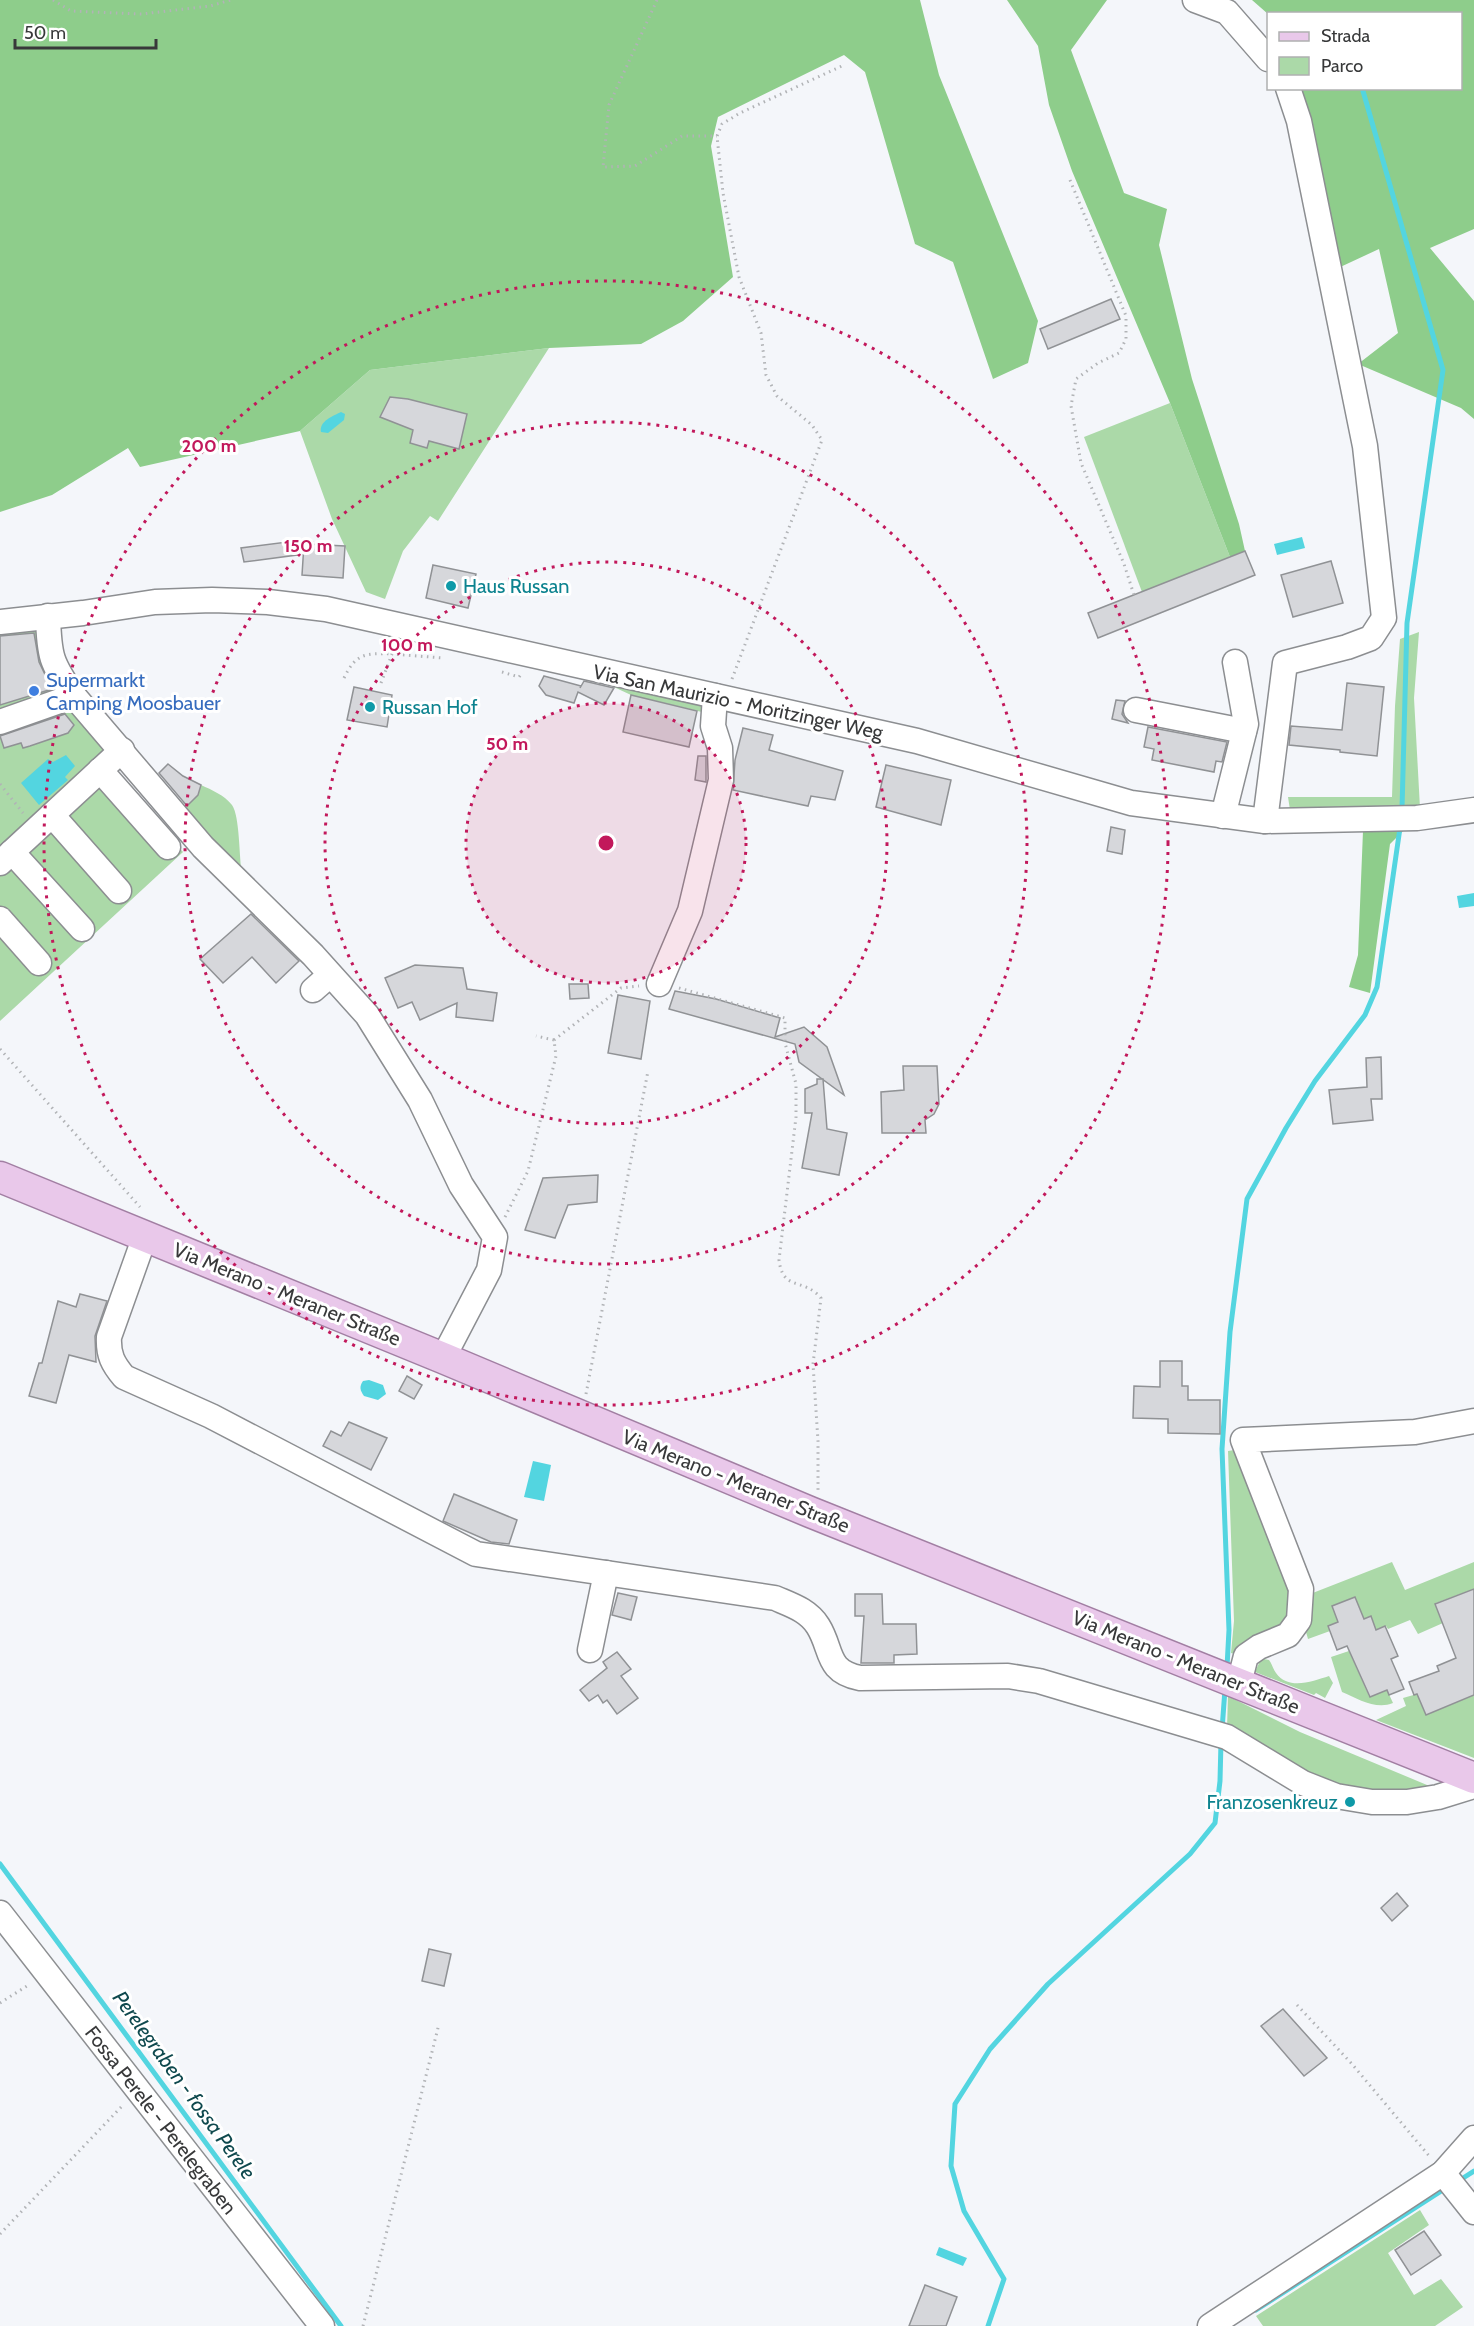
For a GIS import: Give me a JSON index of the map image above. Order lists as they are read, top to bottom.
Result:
{
  "streets": {
    "main road": ["Via Merano - Meraner Straße"],
    "street": ["Via San Maurizio - Moritzinger Weg", "Fossa Perele - Perelegraben"]
  },
  "water": ["Perelegraben - fossa Perele"],
  "places": [
    "Haus Russan",
    "Supermarkt Camping Moosbauer",
    "Russan Hof",
    "Franzosenkreuz"
  ],
  "legend": ["Strada", "Parco"],
  "scale_bar": "50 m",
  "rings": [
    "200 m",
    "150 m",
    "100 m",
    "50 m"
  ]
}
